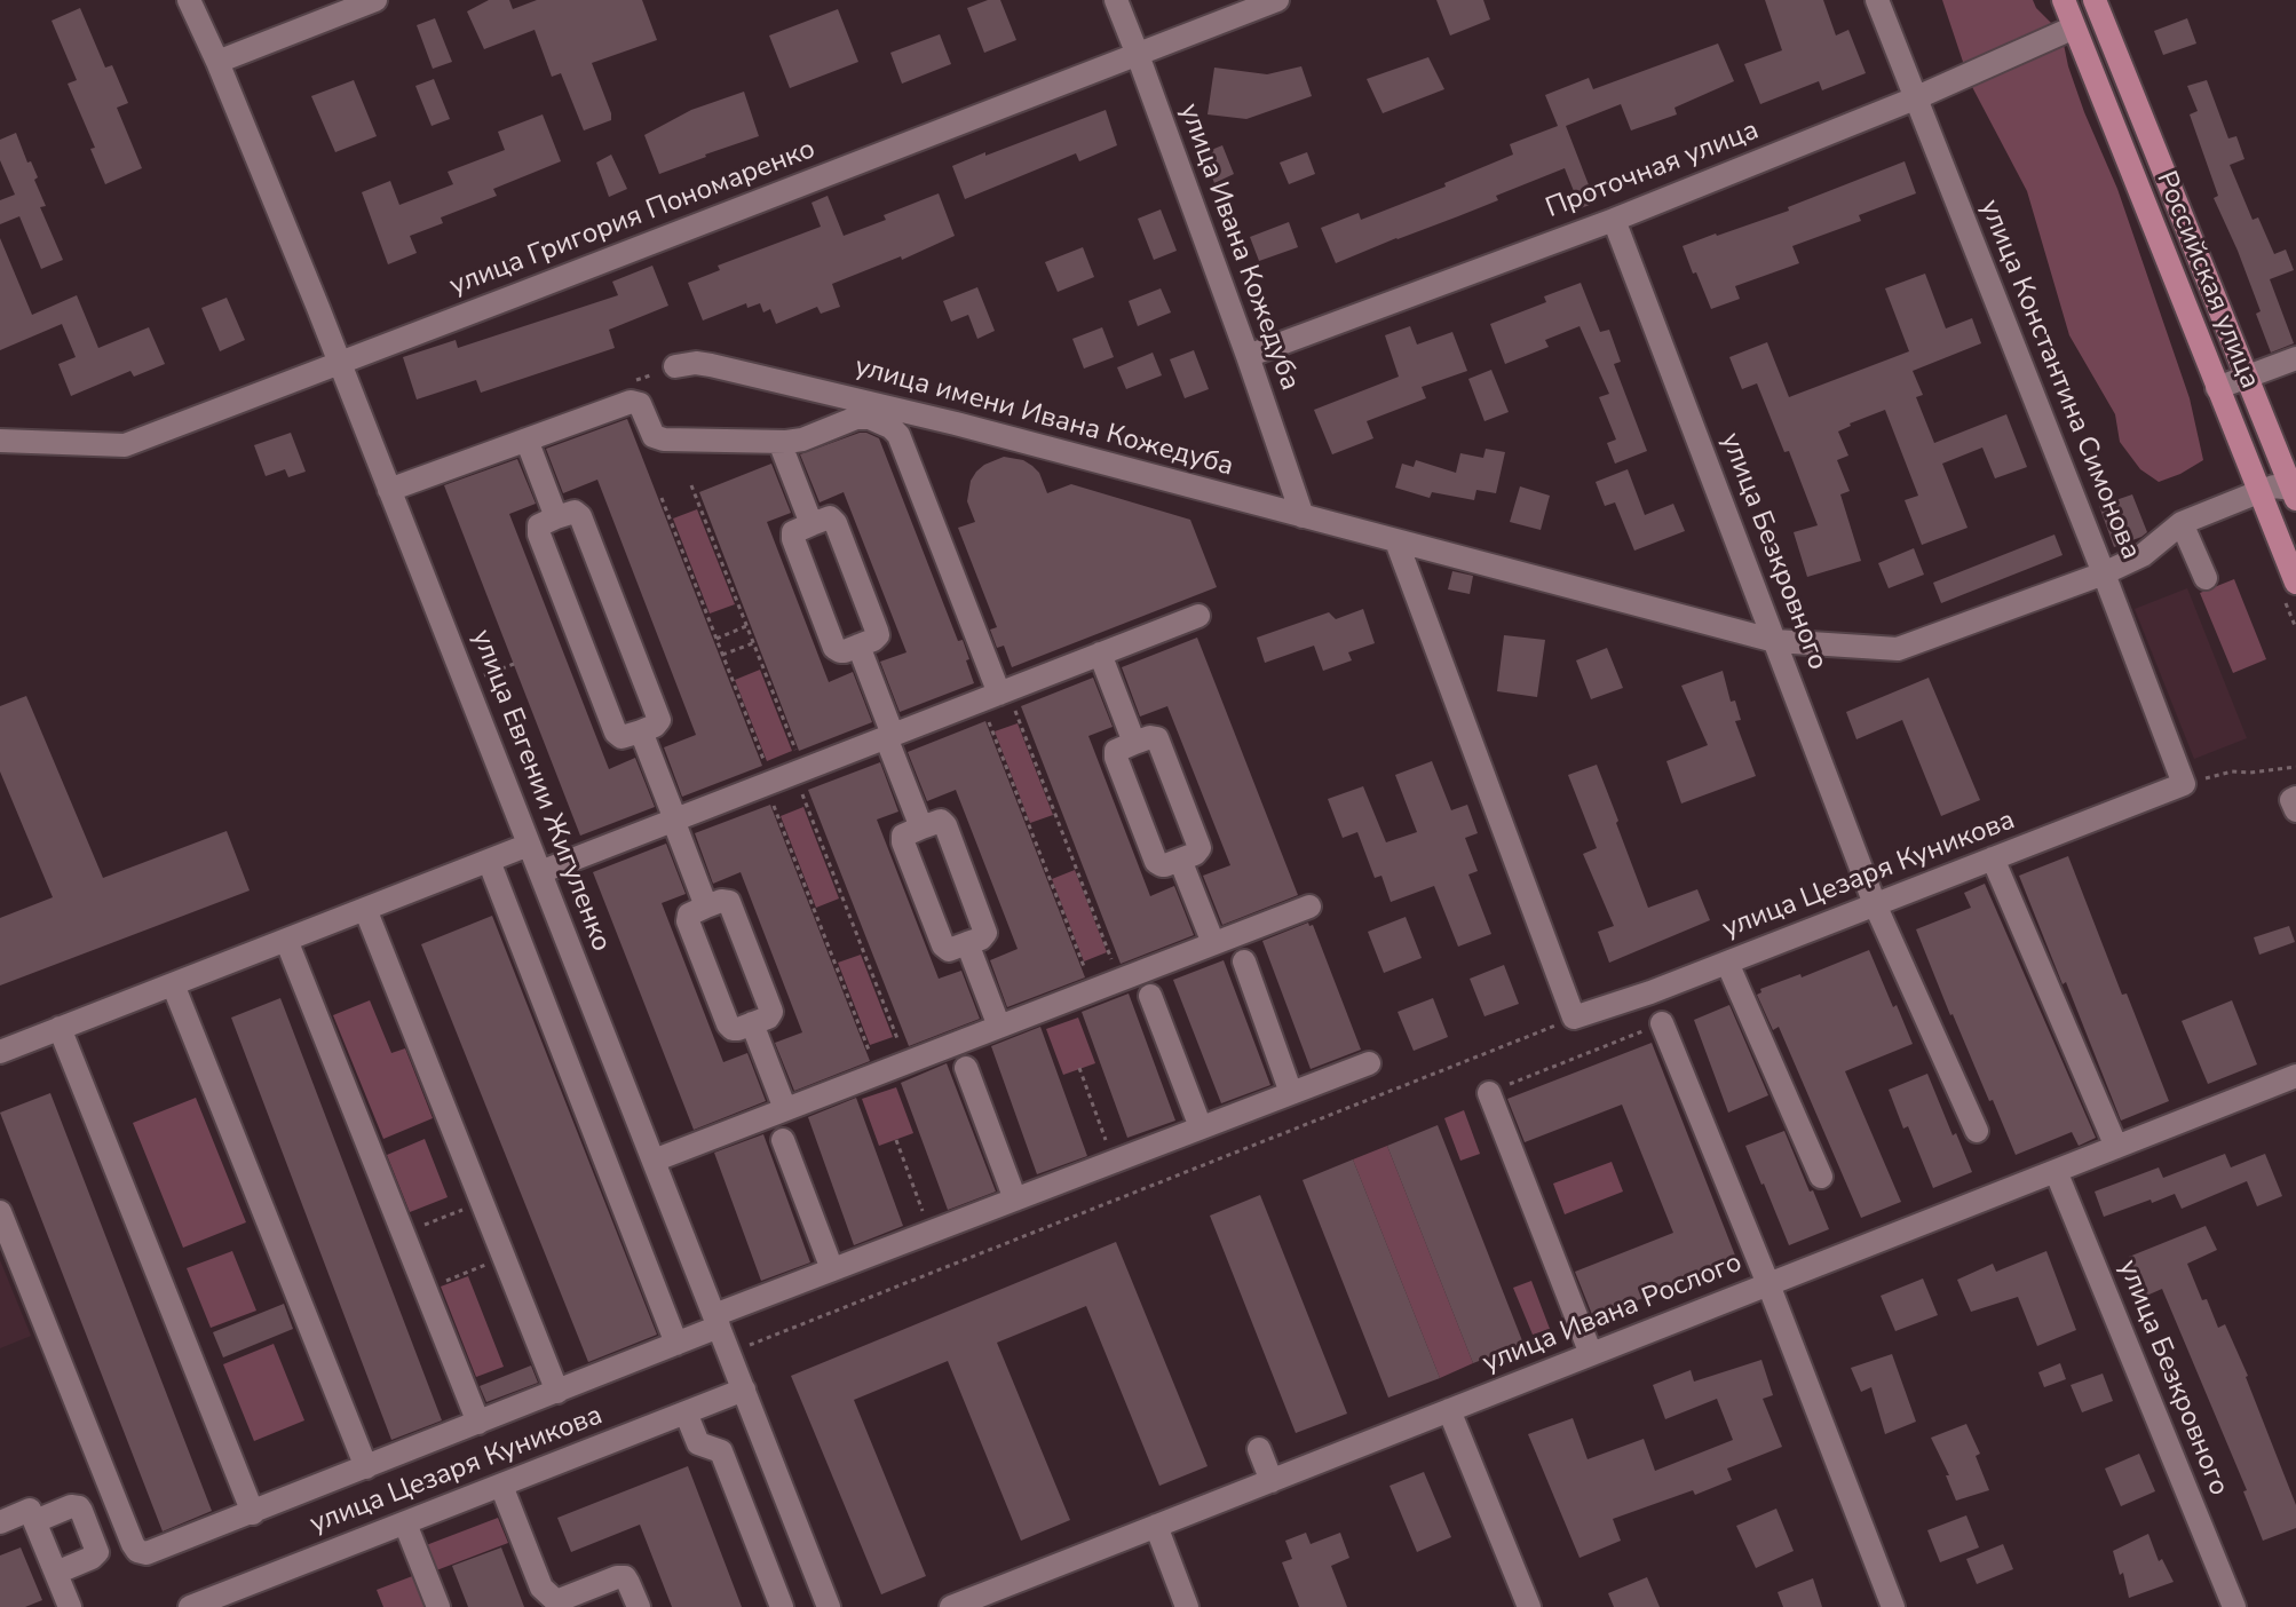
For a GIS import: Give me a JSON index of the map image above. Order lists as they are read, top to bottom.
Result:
{
  "streets": {
    "main road": ["Российская улица"],
    "street": [
      "Проточная улица",
      "улица Григория Пономаренко",
      "улица Ивана Кожедуба",
      "улица Константина Симонова",
      "улица имени Ивана Кожедуба",
      "улица Безкровного",
      "улица Евгении Жигуленко",
      "улица Цезаря Куникова",
      "улица Ивана Рослого"
    ]
  },
  "crossings": [
    ["Проточная улица", "улица Ивана Кожедуба"],
    ["Проточная улица", "Российская улица"],
    ["Проточная улица", "улица Константина Симонова"],
    ["Проточная улица", "улица Безкровного"],
    ["улица Григория Пономаренко", "улица Ивана Кожедуба"],
    ["улица Григория Пономаренко", "улица Евгении Жигуленко"],
    ["улица Ивана Кожедуба", "улица имени Ивана Кожедуба"],
    ["Российская улица", "улица имени Ивана Кожедуба"],
    ["улица Константина Симонова", "улица имени Ивана Кожедуба"],
    ["улица Константина Симонова", "улица Цезаря Куникова"],
    ["улица имени Ивана Кожедуба", "улица Безкровного"],
    ["улица Безкровного", "улица Цезаря Куникова"],
    ["улица Безкровного", "улица Ивана Рослого"],
    ["улица Евгении Жигуленко", "улица Цезаря Куникова"]
  ]
}
